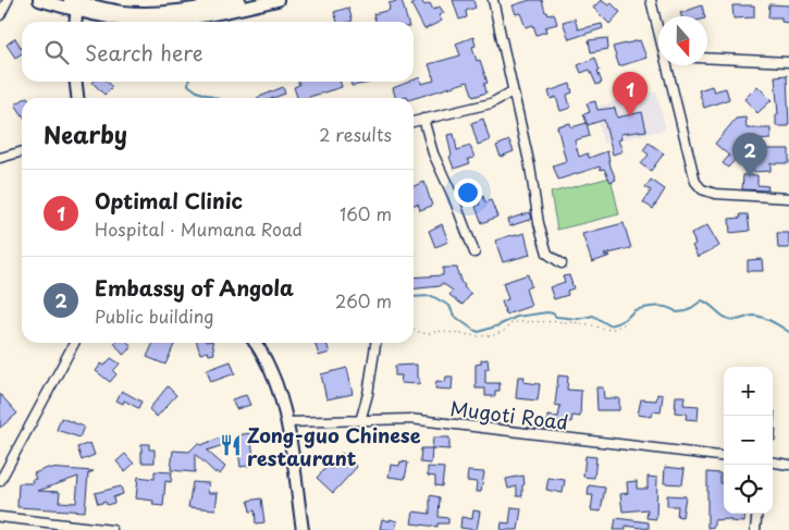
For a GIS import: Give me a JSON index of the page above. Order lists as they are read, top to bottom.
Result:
{
  "streets": {
    "street": ["Mugoti Road"]
  },
  "places": {
    "restaurant": ["Zong-guo Chinese restaurant"]
  },
  "north": "bottom",
  "page": {
    "search": "Search here",
    "pins": ["1", "2"],
    "heading": ["Nearby", "2 results"],
    "list": [
      {
        "mark": "1",
        "name": "Optimal Clinic",
        "note": "Hospital · Mumana Road",
        "value": "160 m"
      },
      {
        "mark": "2",
        "name": "Embassy of Angola",
        "note": "Public building",
        "value": "260 m"
      }
    ],
    "map_buttons": ["+", "−"]
  }
}
